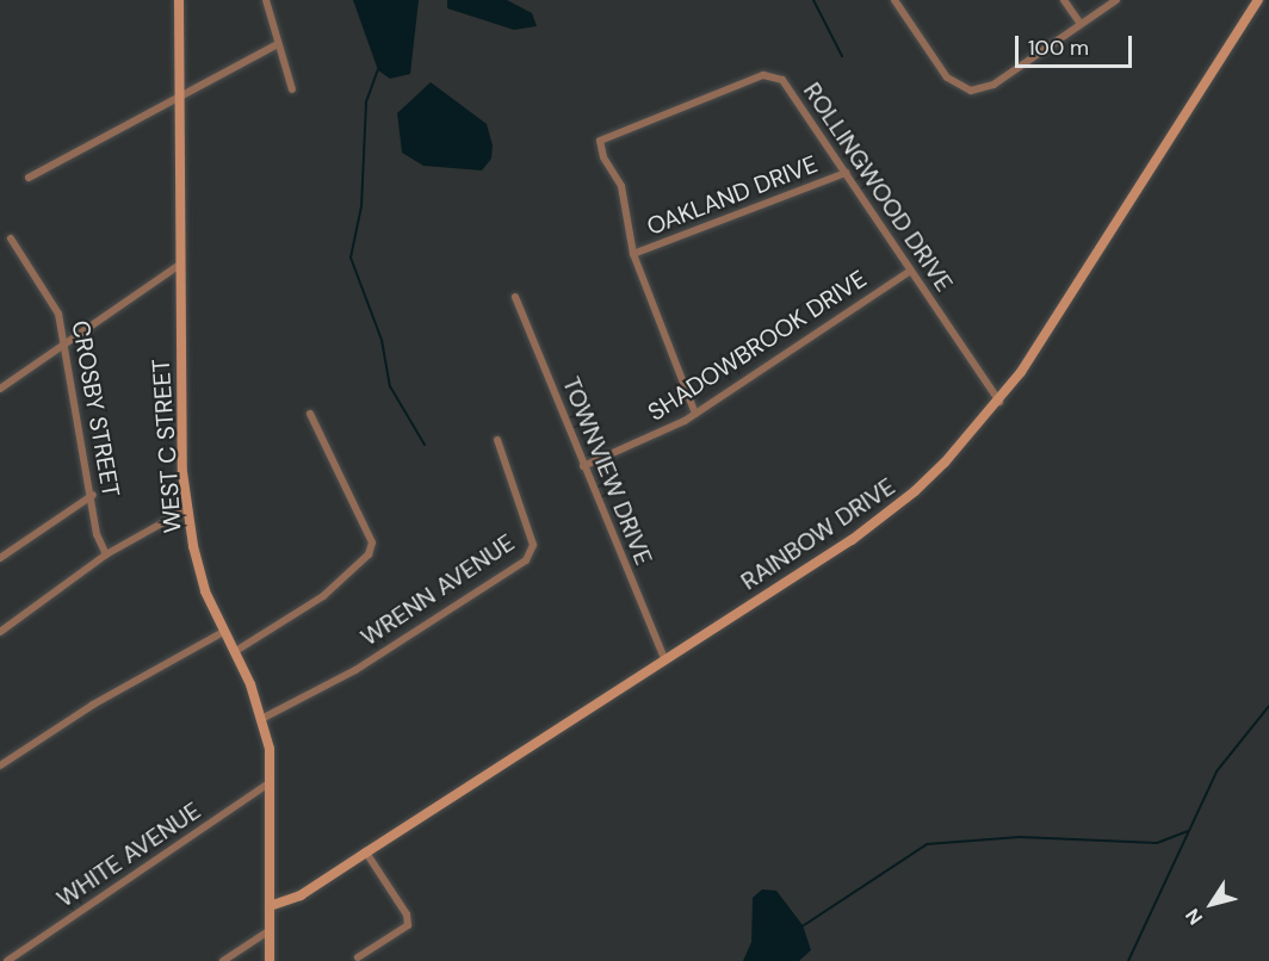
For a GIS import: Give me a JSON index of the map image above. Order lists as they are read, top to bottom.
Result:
{
  "streets": {
    "street": [
      "ROLLINGWOOD DRIVE",
      "OAKLAND DRIVE",
      "SHADOWBROOK DRIVE",
      "CROSBY STREET",
      "WEST C STREET",
      "TOWNVIEW DRIVE",
      "RAINBOW DRIVE",
      "WRENN AVENUE",
      "WHITE AVENUE"
    ]
  },
  "crossings": [
    ["ROLLINGWOOD DRIVE", "OAKLAND DRIVE"],
    ["ROLLINGWOOD DRIVE", "SHADOWBROOK DRIVE"],
    ["ROLLINGWOOD DRIVE", "RAINBOW DRIVE"],
    ["SHADOWBROOK DRIVE", "TOWNVIEW DRIVE"],
    ["WEST C STREET", "RAINBOW DRIVE"],
    ["WEST C STREET", "WRENN AVENUE"],
    ["WEST C STREET", "WHITE AVENUE"],
    ["TOWNVIEW DRIVE", "RAINBOW DRIVE"]
  ],
  "scale_bar": "100 m",
  "north": "bottom left"
}
